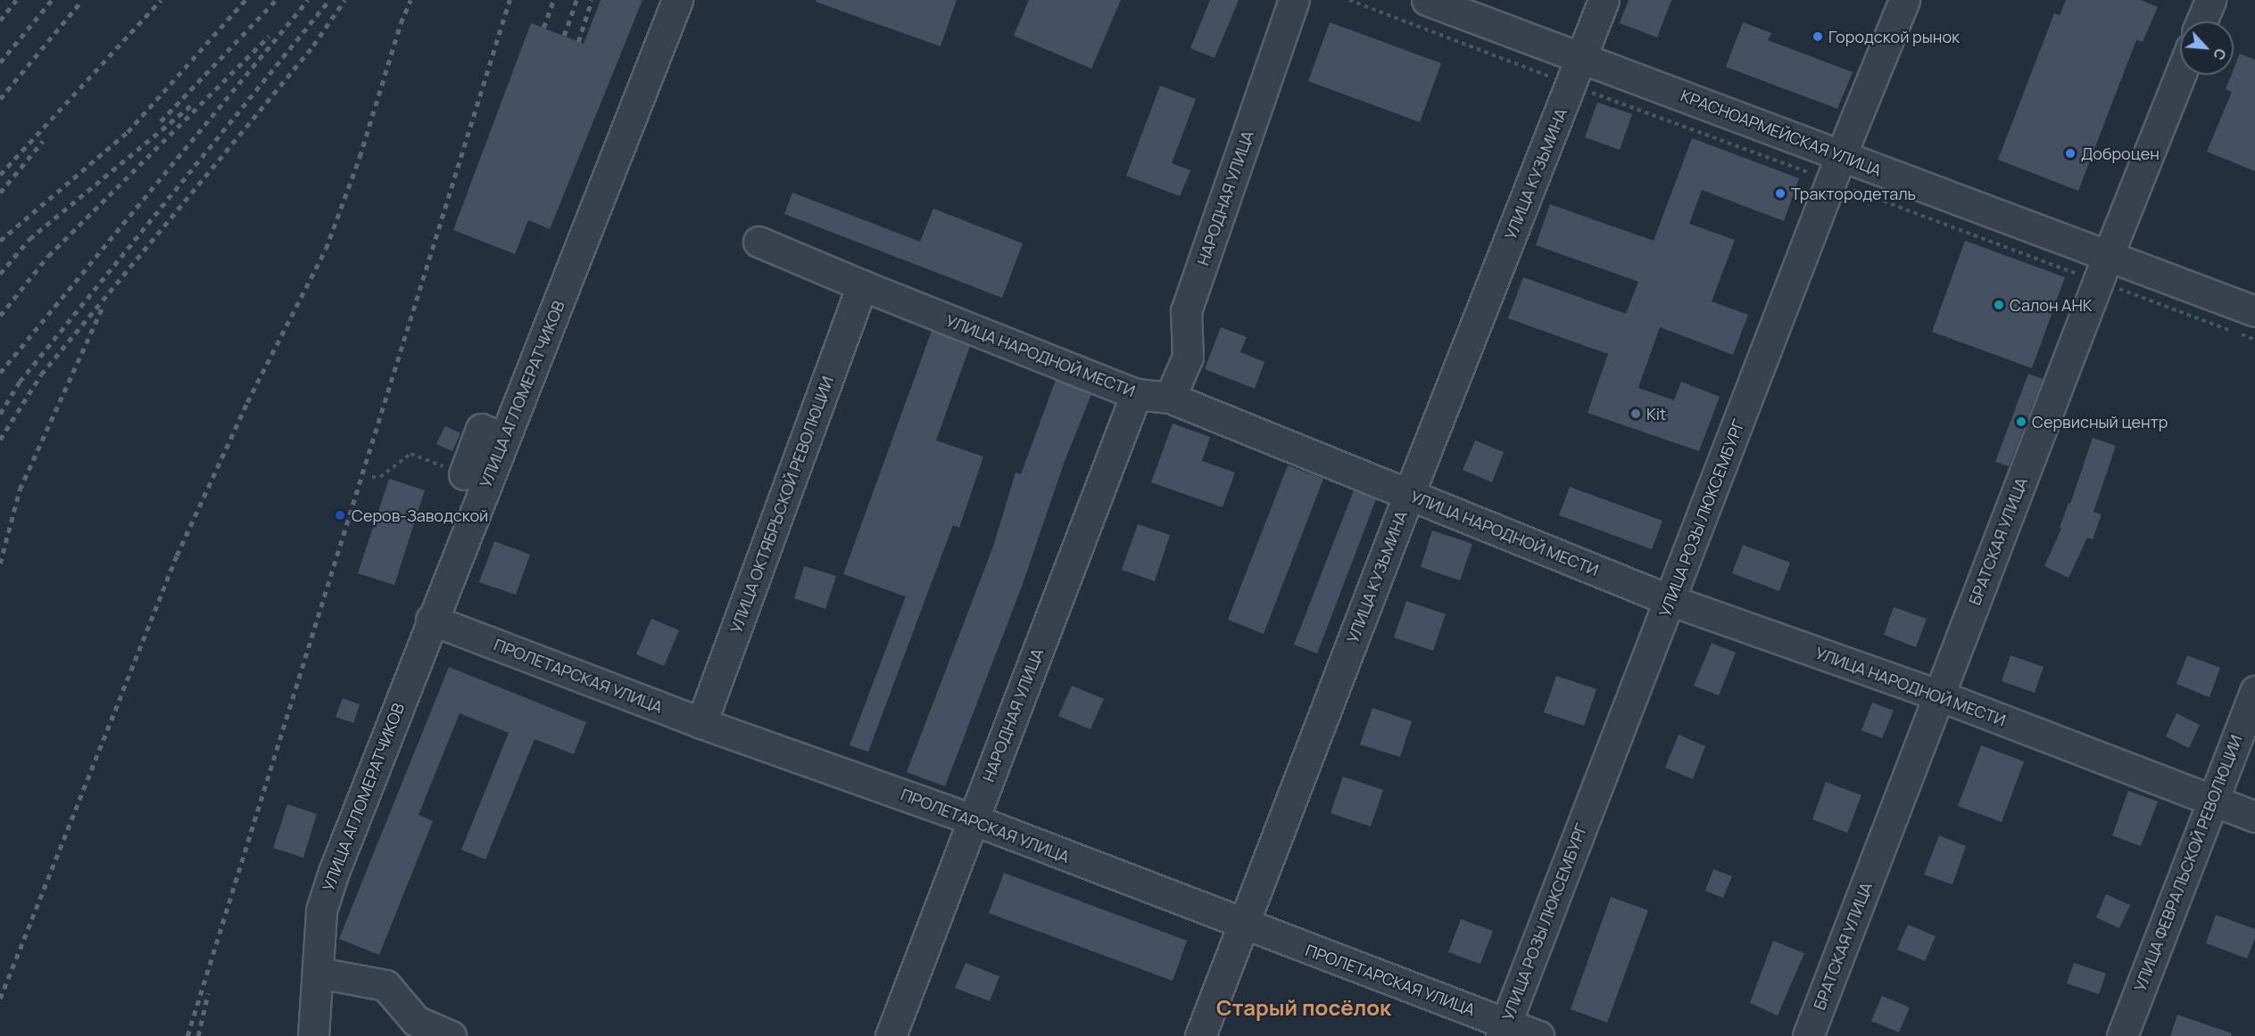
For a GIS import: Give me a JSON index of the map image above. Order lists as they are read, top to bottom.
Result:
{
  "streets": {
    "street": [
      "КРАСНОАРМЕЙСКАЯ УЛИЦА",
      "УЛИЦА КУЗЬМИНА",
      "НАРОДНАЯ УЛИЦА",
      "УЛИЦА НАРОДНОЙ МЕСТИ",
      "УЛИЦА АГЛОМЕРАТЧИКОВ",
      "УЛИЦА ОКТЯБРЬСКОЙ РЕВОЛЮЦИИ",
      "УЛИЦА РОЗЫ ЛЮКСЕМБУРГ",
      "БРАТСКАЯ УЛИЦА",
      "ПРОЛЕТАРСКАЯ УЛИЦА",
      "УЛИЦА ФЕВРАЛЬСКОЙ РЕВОЛЮЦИИ"
    ]
  },
  "crossings": [
    ["КРАСНОАРМЕЙСКАЯ УЛИЦА", "УЛИЦА КУЗЬМИНА"],
    ["КРАСНОАРМЕЙСКАЯ УЛИЦА", "УЛИЦА РОЗЫ ЛЮКСЕМБУРГ"],
    ["КРАСНОАРМЕЙСКАЯ УЛИЦА", "БРАТСКАЯ УЛИЦА"],
    ["УЛИЦА КУЗЬМИНА", "УЛИЦА НАРОДНОЙ МЕСТИ"],
    ["УЛИЦА КУЗЬМИНА", "ПРОЛЕТАРСКАЯ УЛИЦА"],
    ["НАРОДНАЯ УЛИЦА", "УЛИЦА НАРОДНОЙ МЕСТИ"],
    ["НАРОДНАЯ УЛИЦА", "ПРОЛЕТАРСКАЯ УЛИЦА"],
    ["УЛИЦА НАРОДНОЙ МЕСТИ", "УЛИЦА ОКТЯБРЬСКОЙ РЕВОЛЮЦИИ"],
    ["УЛИЦА НАРОДНОЙ МЕСТИ", "УЛИЦА РОЗЫ ЛЮКСЕМБУРГ"],
    ["УЛИЦА НАРОДНОЙ МЕСТИ", "БРАТСКАЯ УЛИЦА"],
    ["УЛИЦА НАРОДНОЙ МЕСТИ", "УЛИЦА ФЕВРАЛЬСКОЙ РЕВОЛЮЦИИ"],
    ["УЛИЦА АГЛОМЕРАТЧИКОВ", "ПРОЛЕТАРСКАЯ УЛИЦА"],
    ["УЛИЦА ОКТЯБРЬСКОЙ РЕВОЛЮЦИИ", "ПРОЛЕТАРСКАЯ УЛИЦА"],
    ["УЛИЦА РОЗЫ ЛЮКСЕМБУРГ", "ПРОЛЕТАРСКАЯ УЛИЦА"]
  ],
  "districts": ["Старый посёлок"],
  "places": [
    "Городской рынок",
    "Доброцен",
    "Трактородеталь",
    "Салон АНК",
    "Kit",
    "Сервисный центр",
    "Серов-Заводской"
  ],
  "north": "bottom right"
}
